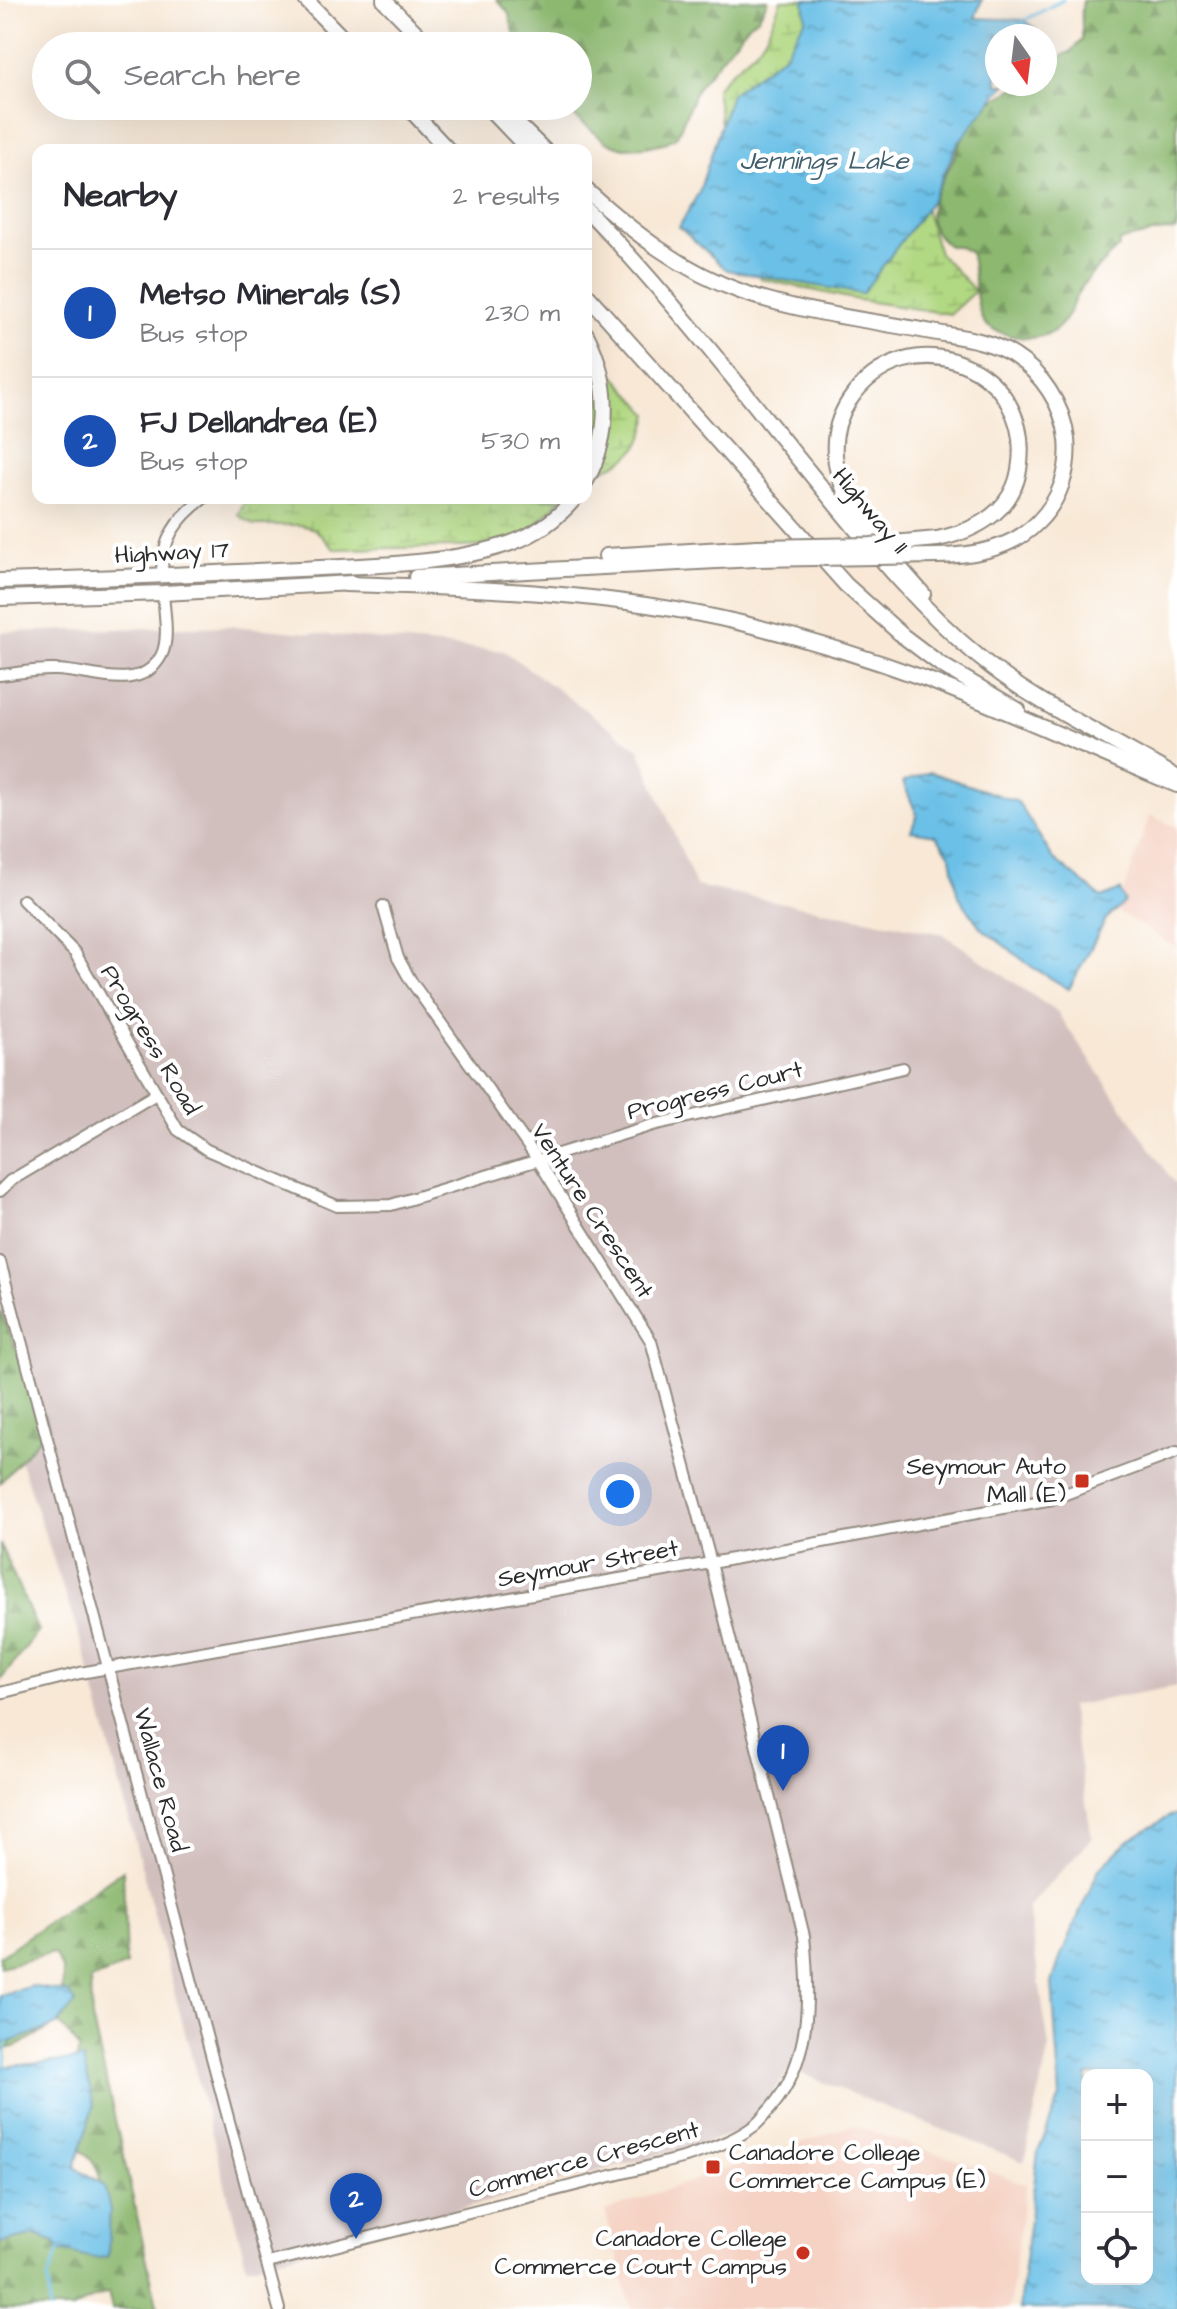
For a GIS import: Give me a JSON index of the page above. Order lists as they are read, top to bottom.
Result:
{
  "streets": {
    "highway": ["Highway 11", "Highway 17"],
    "street": [
      "Progress Road",
      "Progress Court",
      "Venture Crescent",
      "Seymour Street",
      "Wallace Road",
      "Commerce Crescent"
    ]
  },
  "crossings": [
    ["Progress Road", "Progress Court"],
    ["Progress Road", "Venture Crescent"],
    ["Progress Court", "Venture Crescent"],
    ["Venture Crescent", "Seymour Street"],
    ["Venture Crescent", "Commerce Crescent"],
    ["Seymour Street", "Wallace Road"],
    ["Seymour Street", "Commerce Crescent"],
    ["Wallace Road", "Commerce Crescent"]
  ],
  "water": ["Jennings Lake"],
  "places": {
    "transit": ["Seymour Auto Mall (E)", "Canadore College Commerce Campus (E)"],
    "other": ["Canadore College Commerce Court Campus"]
  },
  "north": "bottom",
  "page": {
    "search": "Search here",
    "heading": ["Nearby", "2 results"],
    "list": [
      {
        "mark": "1",
        "name": "Metso Minerals (S)",
        "note": "Bus stop",
        "value": "230 m"
      },
      {
        "mark": "2",
        "name": "FJ Dellandrea (E)",
        "note": "Bus stop",
        "value": "530 m"
      }
    ],
    "pins": ["1", "2"],
    "map_buttons": ["+", "−"]
  }
}
